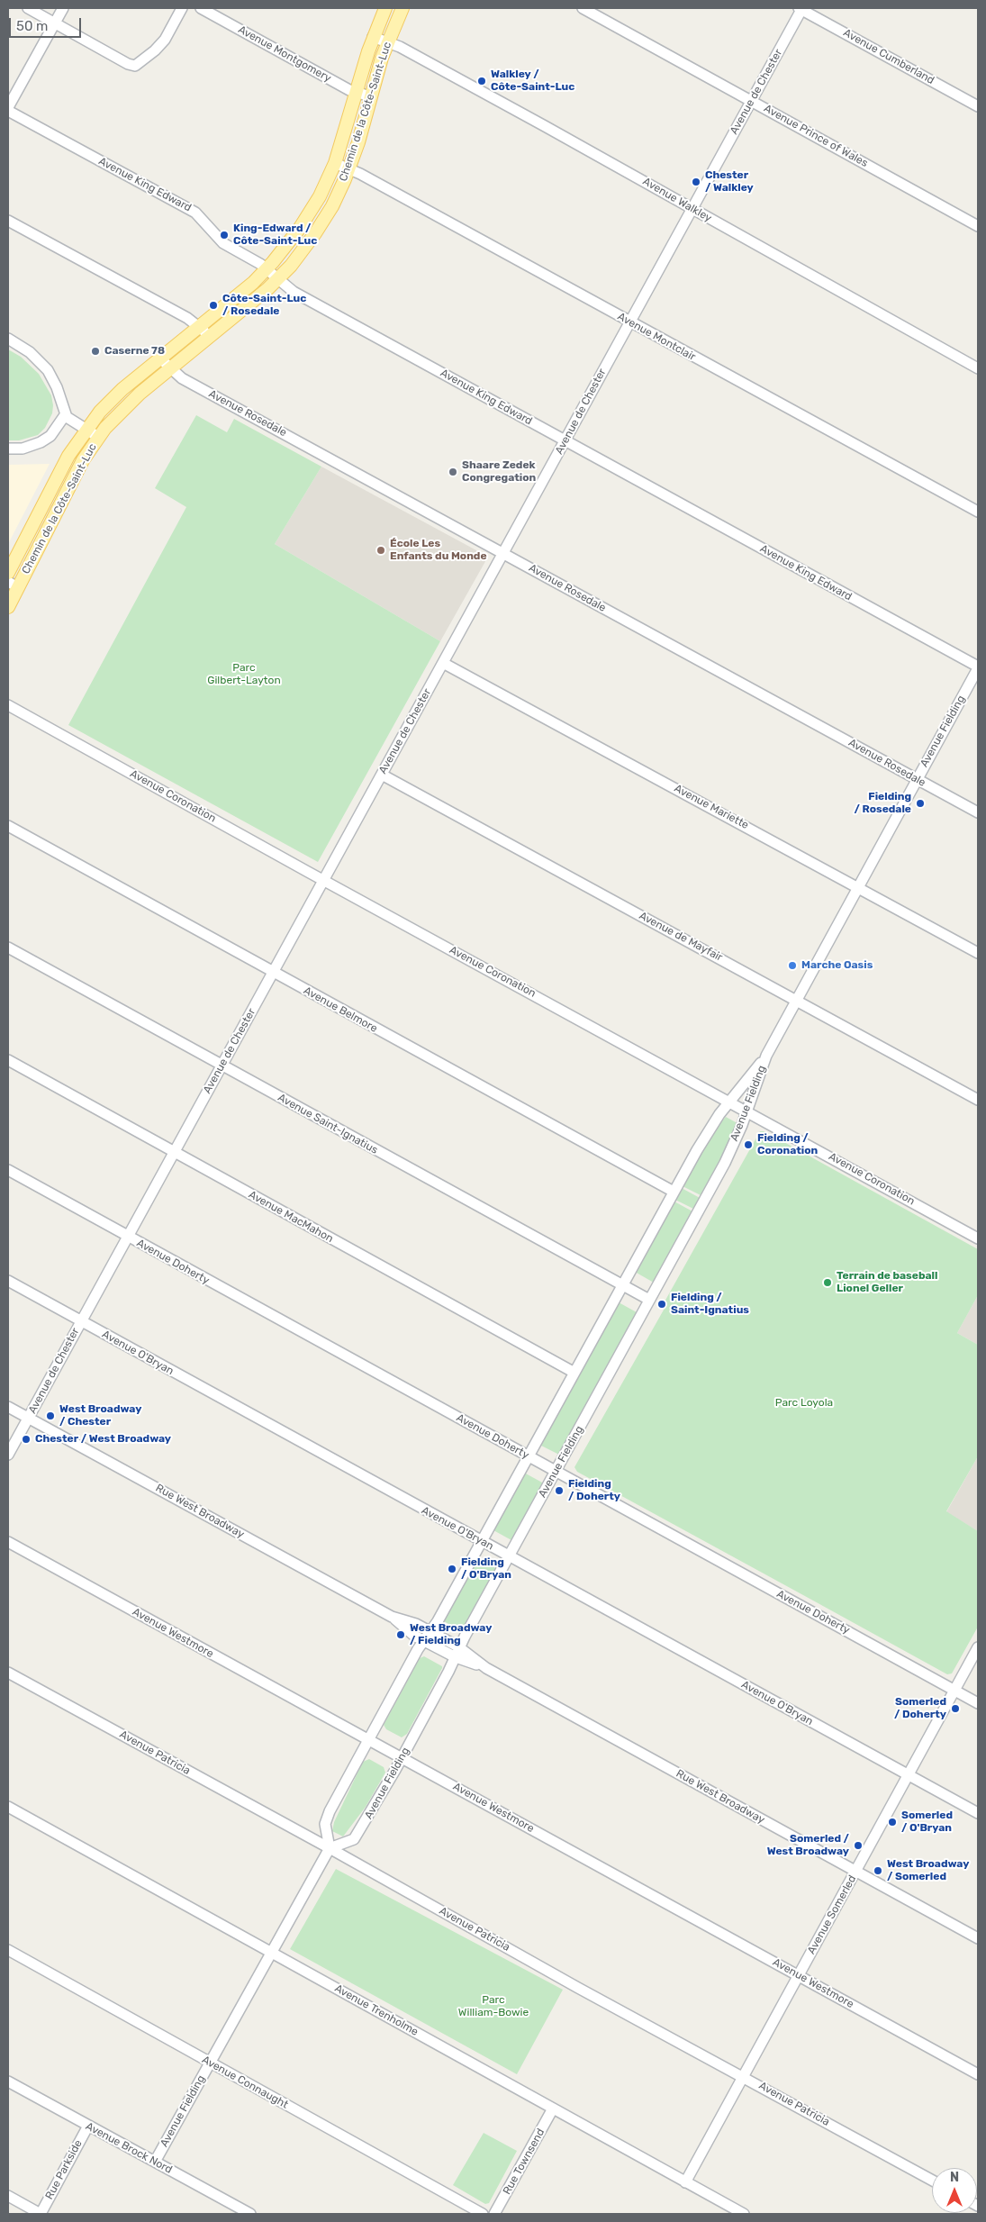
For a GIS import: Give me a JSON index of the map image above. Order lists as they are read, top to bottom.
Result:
{
  "streets": {
    "main road": ["Chemin de la Côte-Saint-Luc"],
    "street": [
      "Avenue Montgomery",
      "Avenue Cumberland",
      "Avenue de Chester",
      "Avenue Prince of Wales",
      "Avenue King Edward",
      "Avenue Walkley",
      "Avenue Montclair",
      "Avenue Rosedale",
      "Avenue Fielding",
      "Avenue Coronation",
      "Avenue Mariette",
      "Avenue de Mayfair",
      "Avenue Belmore",
      "Avenue Saint-Ignatius",
      "Avenue MacMahon",
      "Avenue Doherty",
      "Avenue O'Bryan",
      "Rue West Broadway",
      "Avenue Westmore",
      "Avenue Patricia",
      "Avenue Somerled",
      "Avenue Trenholme",
      "Avenue Connaught",
      "Avenue Brock Nord",
      "Rue Townsend",
      "Rue Parkside"
    ]
  },
  "crossings": [
    ["Avenue Montgomery", "Chemin de la Côte-Saint-Luc"],
    ["Avenue Cumberland", "Avenue de Chester"],
    ["Avenue de Chester", "Avenue Prince of Wales"],
    ["Avenue de Chester", "Avenue King Edward"],
    ["Avenue de Chester", "Avenue Walkley"],
    ["Avenue de Chester", "Avenue Montclair"],
    ["Avenue de Chester", "Avenue Rosedale"],
    ["Avenue de Chester", "Avenue Coronation"],
    ["Avenue de Chester", "Avenue Mariette"],
    ["Avenue de Chester", "Avenue de Mayfair"],
    ["Avenue de Chester", "Avenue Belmore"],
    ["Avenue de Chester", "Avenue Saint-Ignatius"],
    ["Avenue de Chester", "Avenue MacMahon"],
    ["Avenue de Chester", "Avenue Doherty"],
    ["Avenue de Chester", "Avenue O'Bryan"],
    ["Avenue de Chester", "Rue West Broadway"],
    ["Chemin de la Côte-Saint-Luc", "Avenue King Edward"],
    ["Chemin de la Côte-Saint-Luc", "Avenue Walkley"],
    ["Chemin de la Côte-Saint-Luc", "Avenue Montclair"],
    ["Chemin de la Côte-Saint-Luc", "Avenue Rosedale"],
    ["Avenue King Edward", "Avenue Fielding"],
    ["Avenue Rosedale", "Avenue Fielding"],
    ["Avenue Fielding", "Avenue Coronation"],
    ["Avenue Fielding", "Avenue Mariette"],
    ["Avenue Fielding", "Avenue de Mayfair"],
    ["Avenue Fielding", "Avenue Belmore"],
    ["Avenue Fielding", "Avenue Saint-Ignatius"],
    ["Avenue Fielding", "Avenue MacMahon"],
    ["Avenue Fielding", "Avenue Doherty"],
    ["Avenue Fielding", "Avenue O'Bryan"],
    ["Avenue Fielding", "Rue West Broadway"],
    ["Avenue Fielding", "Avenue Westmore"],
    ["Avenue Fielding", "Avenue Patricia"],
    ["Avenue Fielding", "Avenue Trenholme"],
    ["Avenue Fielding", "Avenue Connaught"],
    ["Avenue Fielding", "Avenue Brock Nord"],
    ["Avenue Doherty", "Avenue Somerled"],
    ["Avenue O'Bryan", "Avenue Somerled"],
    ["Rue West Broadway", "Avenue Somerled"],
    ["Avenue Westmore", "Avenue Somerled"],
    ["Avenue Patricia", "Avenue Somerled"],
    ["Avenue Somerled", "Avenue Trenholme"],
    ["Avenue Trenholme", "Rue Townsend"],
    ["Avenue Brock Nord", "Rue Parkside"]
  ],
  "parks": ["Parc Gilbert-Layton", "Parc Loyola", "Parc William-Bowie"],
  "places": [
    "Walkley / Côte-Saint-Luc",
    "Chester / Walkley",
    "King-Edward / Côte-Saint-Luc",
    "Côte-Saint-Luc / Rosedale",
    "Caserne 78",
    "Shaare Zedek Congregation",
    "École Les Enfants du Monde",
    "Fielding / Rosedale",
    "Marche Oasis",
    "Fielding / Coronation",
    "Terrain de baseball Lionel Geller",
    "Fielding / Saint-Ignatius",
    "West Broadway / Chester",
    "Chester / West Broadway",
    "Fielding / Doherty",
    "Fielding / O'Bryan",
    "West Broadway / Fielding",
    "Somerled / Doherty",
    "Somerled / O'Bryan",
    "Somerled / West Broadway",
    "West Broadway / Somerled"
  ],
  "scale_bar": "50 m",
  "north": "top"
}
